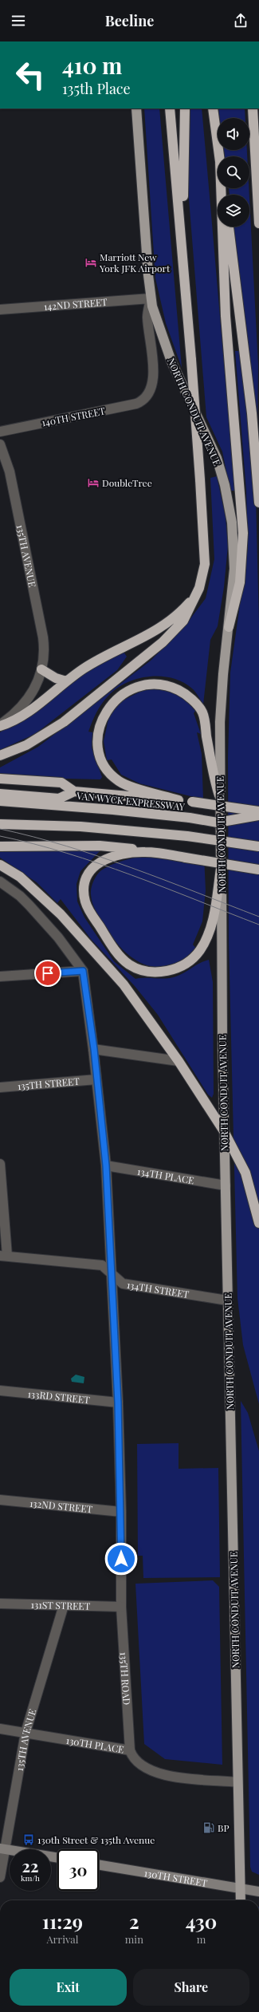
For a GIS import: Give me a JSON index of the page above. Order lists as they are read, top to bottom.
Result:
{
  "streets": {
    "highway": ["VAN WYCK EXPRESSWAY"],
    "main road": ["NORTH CONDUIT AVENUE"],
    "street": [
      "142ND STREET",
      "140TH STREET",
      "135TH AVENUE",
      "135TH STREET",
      "134TH PLACE",
      "134TH STREET",
      "133RD STREET",
      "132ND STREET",
      "131ST STREET",
      "135TH ROAD",
      "130TH PLACE",
      "130TH STREET"
    ]
  },
  "crossings": [
    ["142ND STREET", "NORTH CONDUIT AVENUE"],
    ["NORTH CONDUIT AVENUE", "140TH STREET"],
    ["NORTH CONDUIT AVENUE", "134TH PLACE"],
    ["NORTH CONDUIT AVENUE", "134TH STREET"],
    ["NORTH CONDUIT AVENUE", "130TH PLACE"],
    ["NORTH CONDUIT AVENUE", "130TH STREET"],
    ["135TH AVENUE", "131ST STREET"],
    ["135TH AVENUE", "130TH PLACE"],
    ["131ST STREET", "135TH ROAD"],
    ["135TH ROAD", "130TH PLACE"]
  ],
  "places": {
    "hotel": ["Marriott New York JFK Airport", "DoubleTree"],
    "fuel station": ["BP"],
    "bus stop": ["130th Street & 135th Avenue"]
  },
  "page": {
    "header": "Beeline",
    "turn": ["410 m", "135th Place"],
    "speed": "22 km/h",
    "limit": "30",
    "eta": [
      "11:29",
      "Arrival",
      "2",
      "min",
      "430",
      "m"
    ],
    "buttons": ["Exit", "Share"]
  }
}
